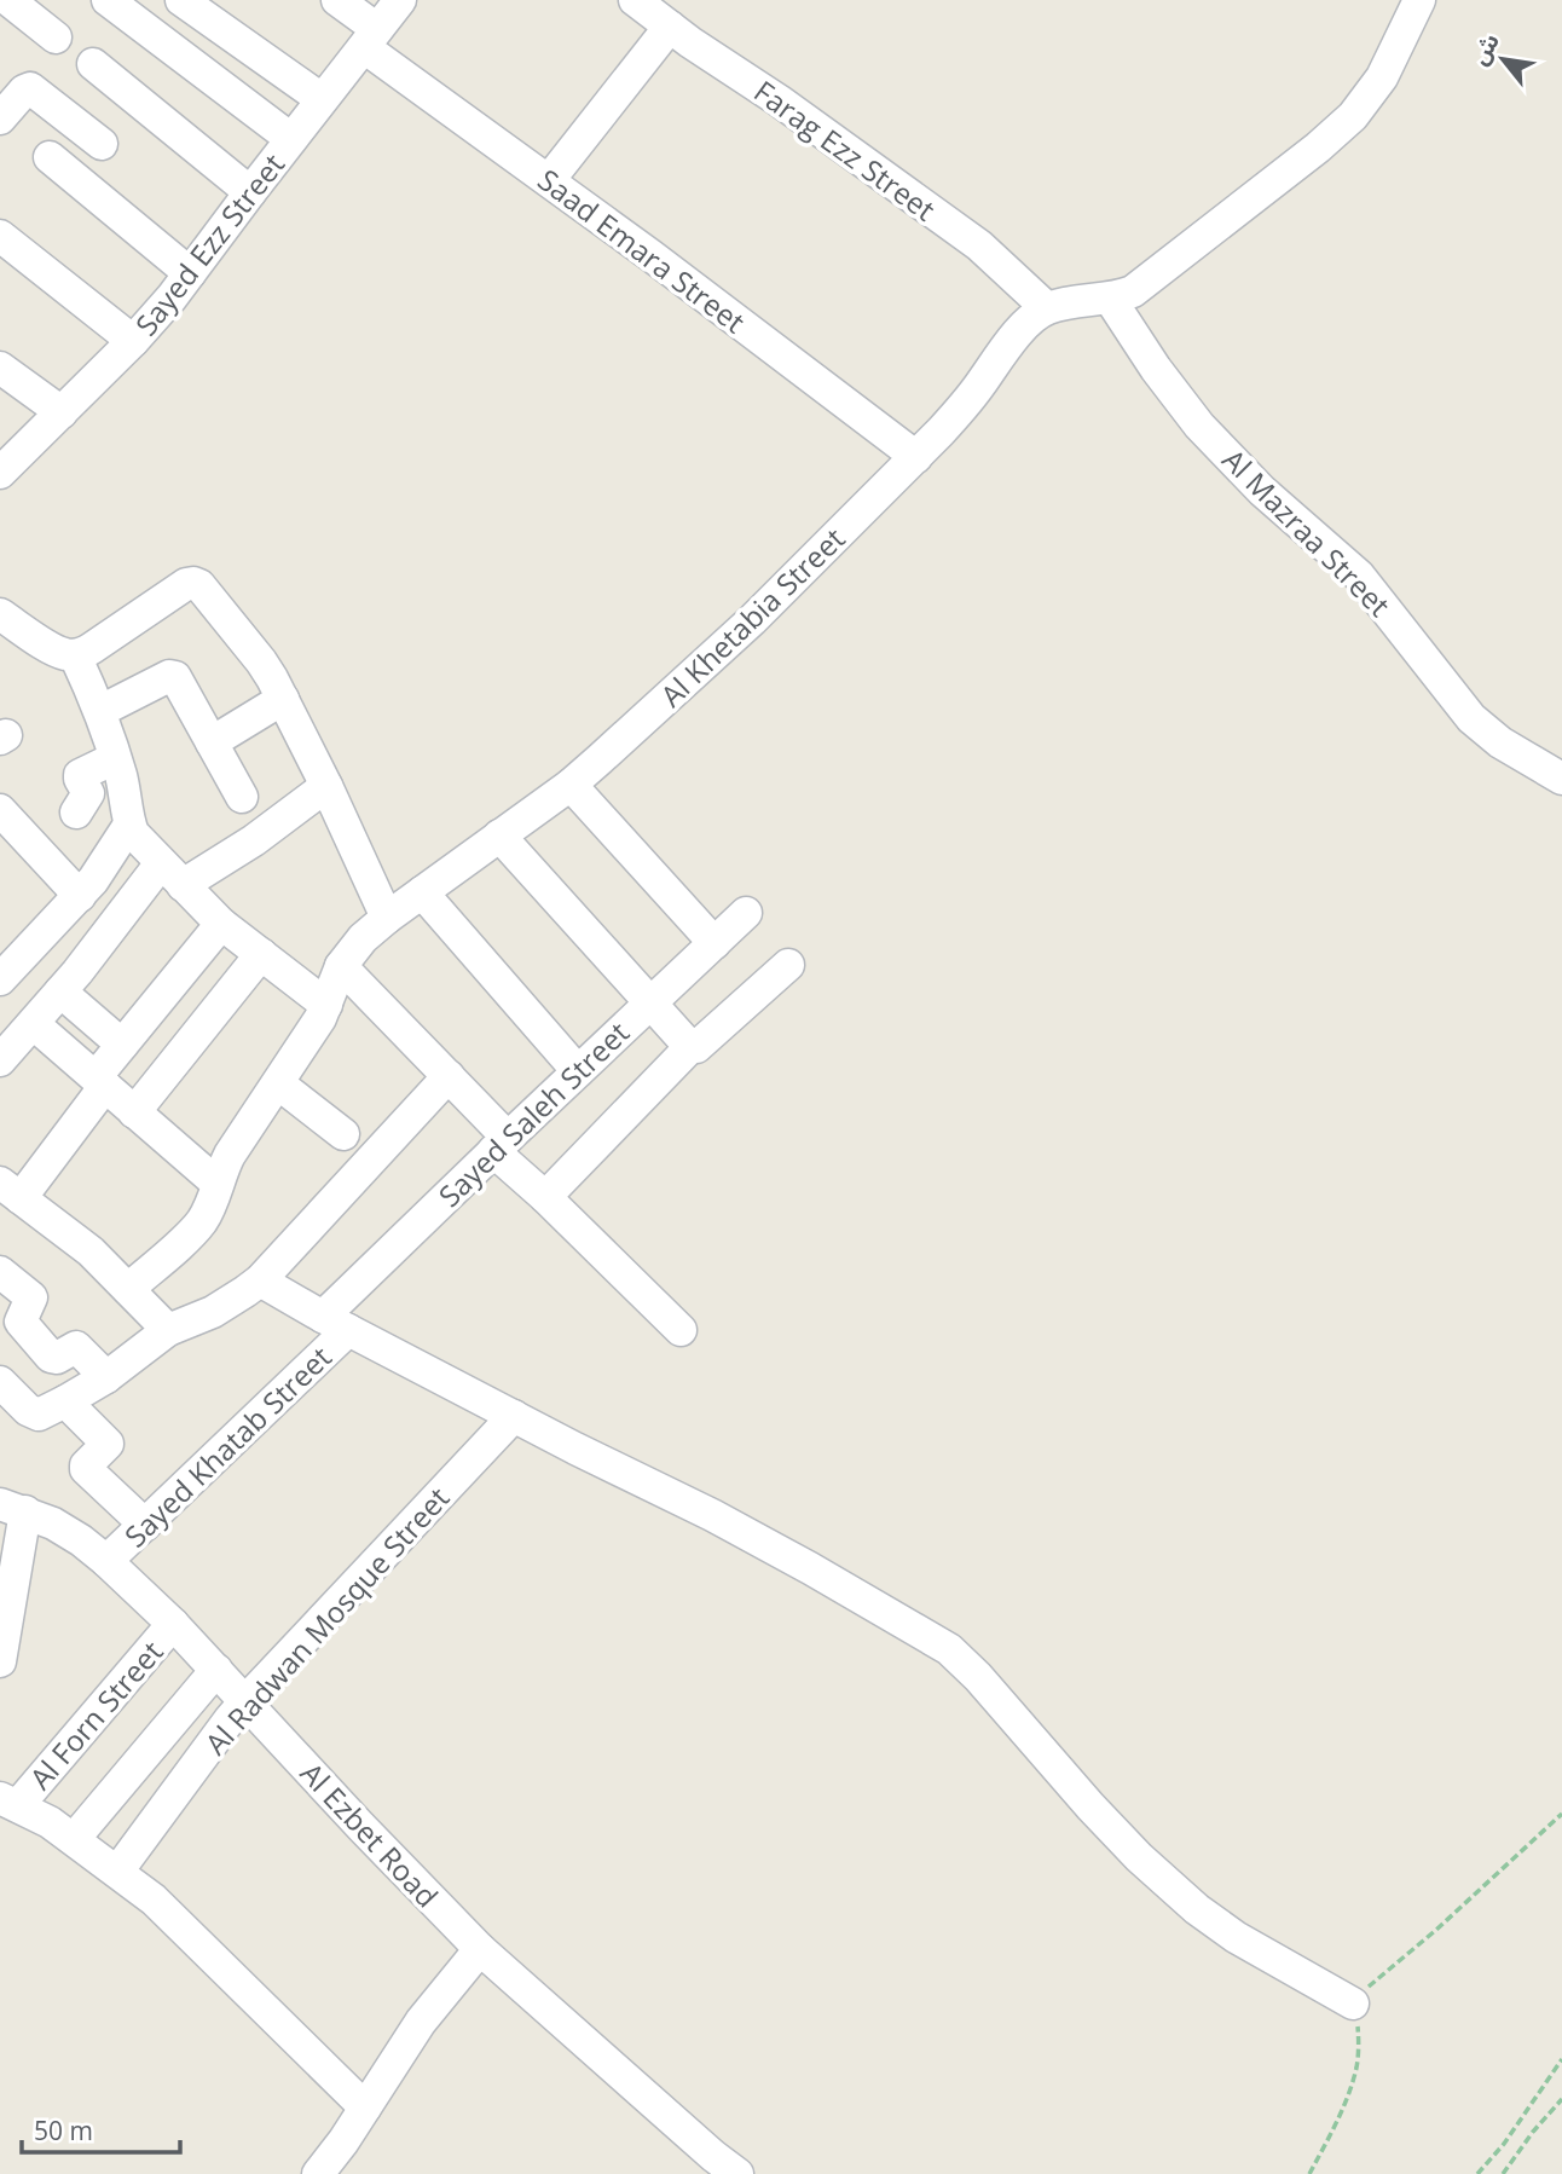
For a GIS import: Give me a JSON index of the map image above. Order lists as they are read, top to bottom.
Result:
{
  "streets": {
    "street": [
      "Farag Ezz Street",
      "Sayed Ezz Street",
      "Saad Emara Street",
      "Al Mazraa Street",
      "Al Khetabia Street",
      "Sayed Saleh Street",
      "Sayed Khatab Street",
      "Al Radwan Mosque Street",
      "Al Forn Street",
      "Al Ezbet Road"
    ]
  },
  "crossings": [
    ["Farag Ezz Street", "Al Khetabia Street"],
    ["Sayed Ezz Street", "Saad Emara Street"],
    ["Saad Emara Street", "Al Khetabia Street"],
    ["Sayed Saleh Street", "Sayed Khatab Street"],
    ["Sayed Khatab Street", "Al Ezbet Road"],
    ["Al Radwan Mosque Street", "Al Ezbet Road"],
    ["Al Forn Street", "Al Ezbet Road"]
  ],
  "scale_bar": "50 m",
  "north": "top left"
}
